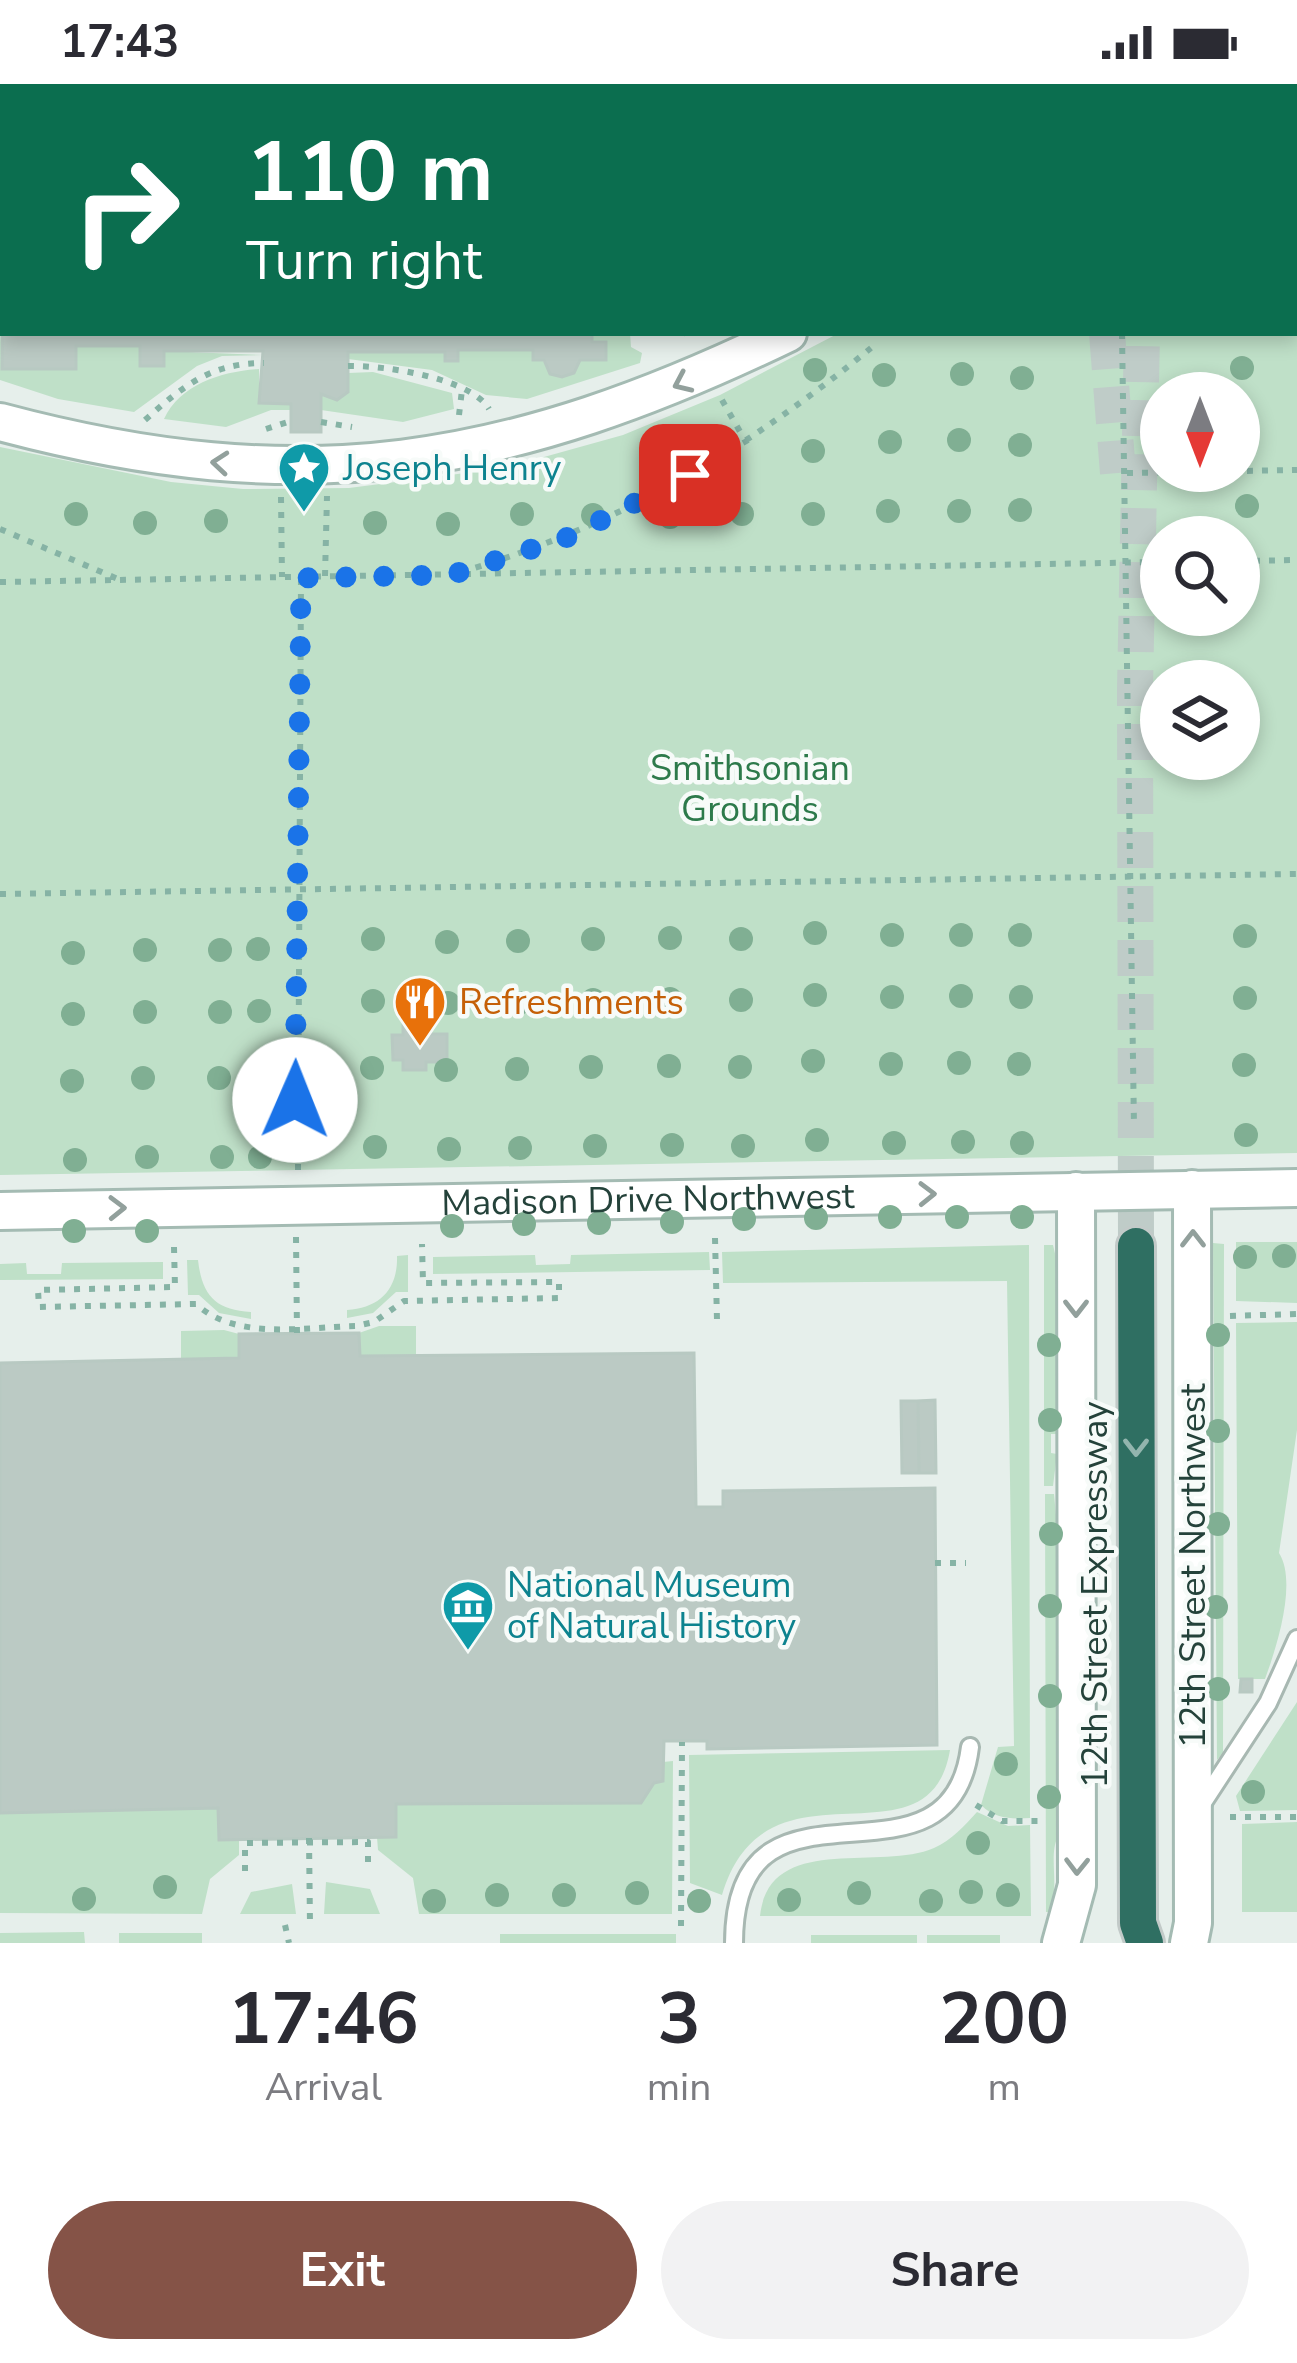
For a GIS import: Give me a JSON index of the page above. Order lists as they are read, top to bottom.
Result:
{
  "streets": {
    "highway": ["12th Street Expressway"],
    "street": ["Madison Drive Northwest", "12th Street Northwest"]
  },
  "crossings": [
    ["Madison Drive Northwest", "12th Street Northwest"]
  ],
  "one_way": ["Madison Drive Northwest", "12th Street Expressway"],
  "parks": ["Smithsonian Grounds"],
  "places": {
    "place": ["Joseph Henry"],
    "restaurant": ["Refreshments"],
    "museum": ["National Museum of Natural History"]
  },
  "north": "bottom",
  "page": {
    "status": "17:43",
    "turn": ["110 m", "Turn right"],
    "eta": [
      "17:46",
      "Arrival",
      "3",
      "min",
      "200",
      "m"
    ],
    "buttons": ["Exit", "Share"]
  }
}
